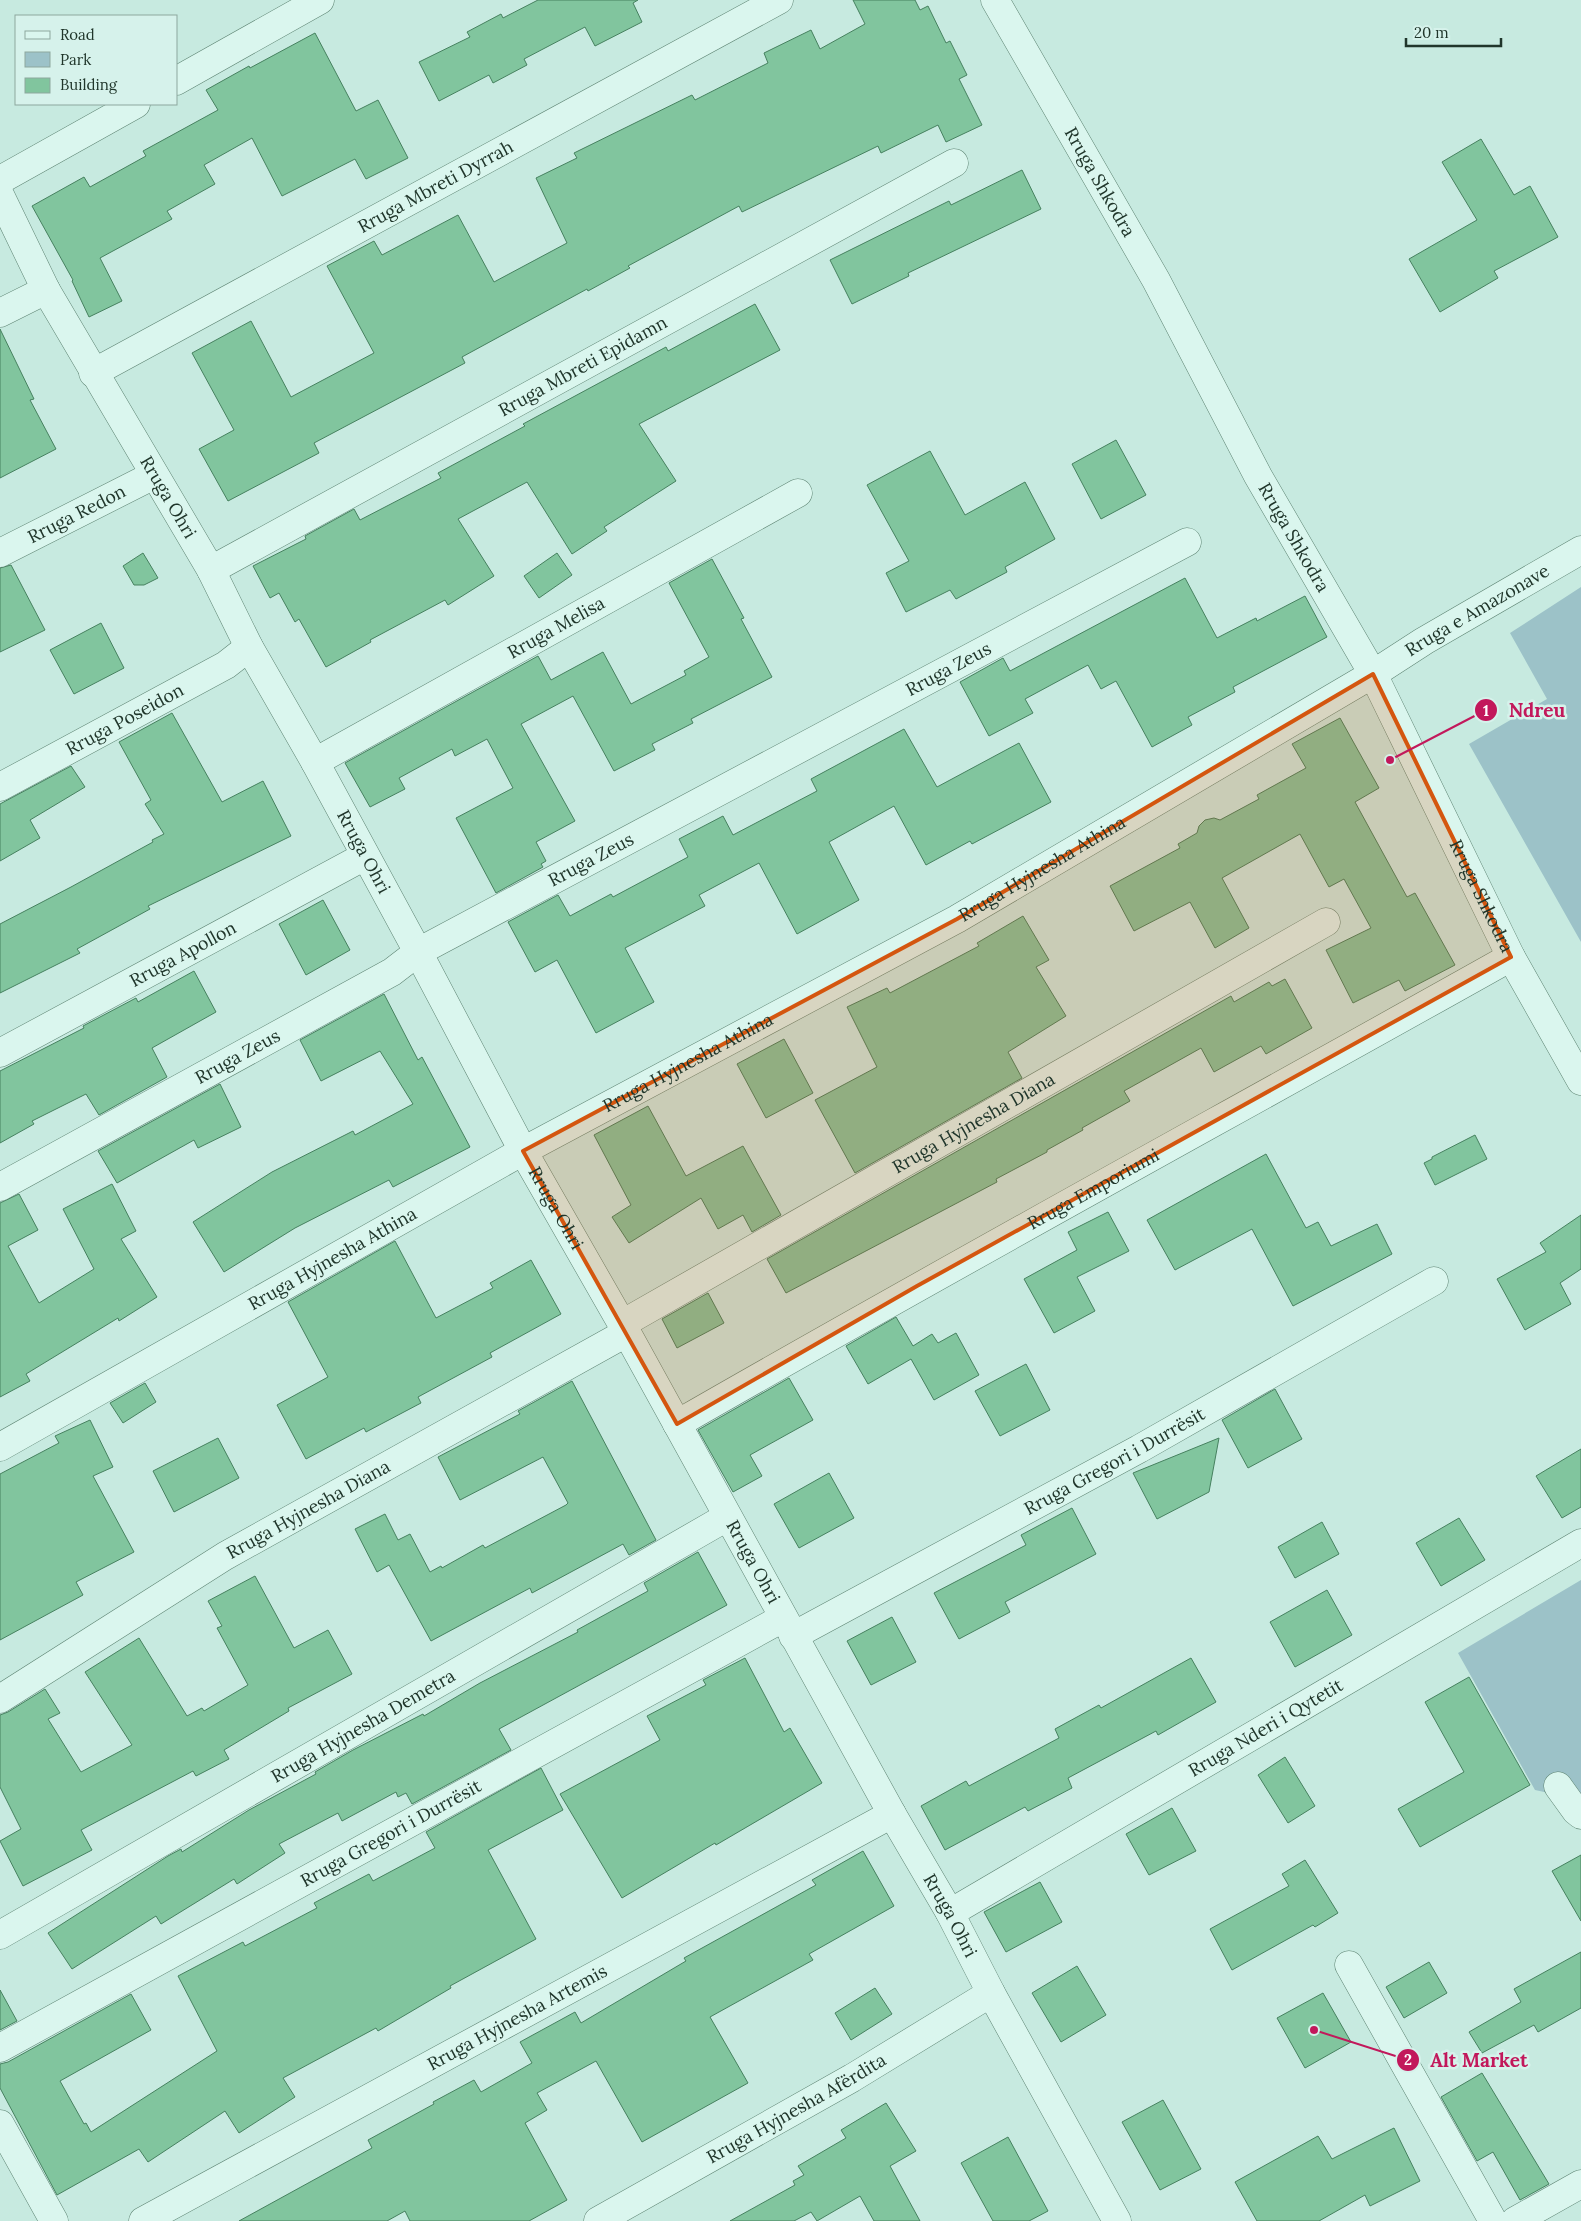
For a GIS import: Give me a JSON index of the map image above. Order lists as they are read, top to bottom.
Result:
{
  "streets": {
    "street": [
      "Rruga Shkodra",
      "Rruga Mbreti Dyrrah",
      "Rruga Mbreti Epidamn",
      "Rruga Ohri",
      "Rruga Redon",
      "Rruga e Amazonave",
      "Rruga Melisa",
      "Rruga Zeus",
      "Rruga Poseidon",
      "Rruga Hyjnesha Athina",
      "Rruga Apollon",
      "Rruga Hyjnesha Diana",
      "Rruga Emporiumi",
      "Rruga Gregori i Durrësit",
      "Rruga Hyjnesha Demetra",
      "Rruga Nderi i Qytetit",
      "Rruga Hyjnesha Artemis",
      "Rruga Hyjnesha Afërdita"
    ]
  },
  "crossings": [
    ["Rruga Shkodra", "Rruga e Amazonave"],
    ["Rruga Shkodra", "Rruga Hyjnesha Athina"],
    ["Rruga Shkodra", "Rruga Emporiumi"],
    ["Rruga Mbreti Dyrrah", "Rruga Ohri"],
    ["Rruga Mbreti Epidamn", "Rruga Ohri"],
    ["Rruga Ohri", "Rruga Redon"],
    ["Rruga Ohri", "Rruga Melisa"],
    ["Rruga Ohri", "Rruga Zeus"],
    ["Rruga Ohri", "Rruga Poseidon"],
    ["Rruga Ohri", "Rruga Hyjnesha Athina"],
    ["Rruga Ohri", "Rruga Apollon"],
    ["Rruga Ohri", "Rruga Hyjnesha Diana"],
    ["Rruga Ohri", "Rruga Emporiumi"],
    ["Rruga Ohri", "Rruga Gregori i Durrësit"],
    ["Rruga Ohri", "Rruga Hyjnesha Demetra"],
    ["Rruga Ohri", "Rruga Nderi i Qytetit"],
    ["Rruga Ohri", "Rruga Hyjnesha Artemis"],
    ["Rruga Ohri", "Rruga Hyjnesha Afërdita"],
    ["Rruga e Amazonave", "Rruga Hyjnesha Athina"]
  ],
  "places": ["Ndreu", "Alt Market"],
  "legend": ["Road", "Park", "Building"],
  "scale_bar": "20 m"
}
